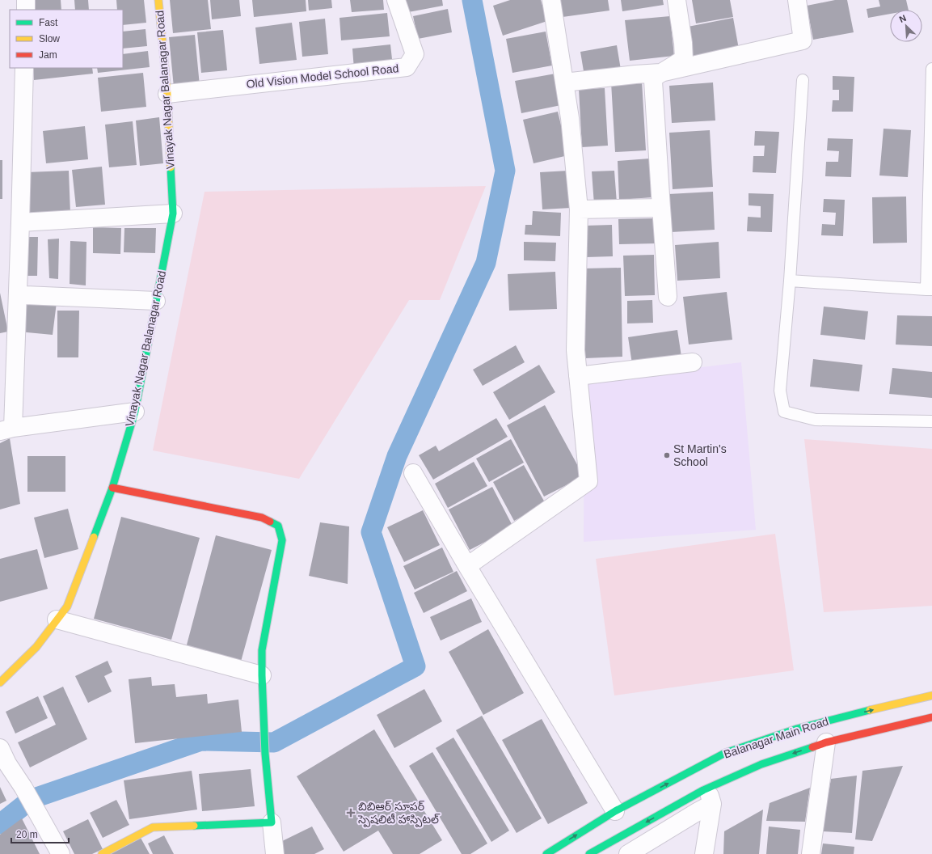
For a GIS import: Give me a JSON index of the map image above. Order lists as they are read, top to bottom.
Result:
{
  "streets": {
    "street": ["Old Vision Model School Road", "Vinayak Nagar Balanagar Road", "Balanagar Main Road"]
  },
  "crossings": [
    ["Old Vision Model School Road", "Vinayak Nagar Balanagar Road"]
  ],
  "places": {
    "other": ["St Martin's School"],
    "health": ["బిబిఆర్ సూపర్ స్పెషలిటీ హాస్పిటల్"]
  },
  "legend": ["Fast", "Slow", "Jam"],
  "scale_bar": "20 m",
  "north": "top left"
}
